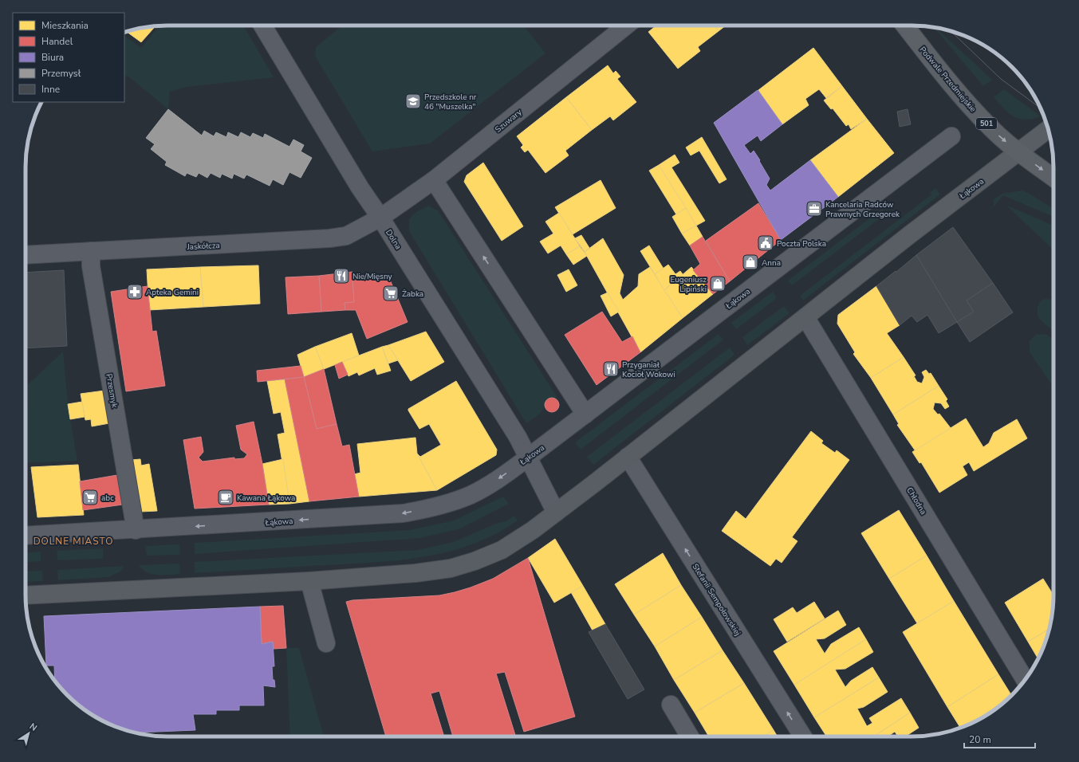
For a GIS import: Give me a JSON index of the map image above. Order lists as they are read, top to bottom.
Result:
{
  "streets": {
    "main road": ["Podwale Przedmiejskie", "501"],
    "street": [
      "Szuwary",
      "Łąkowa",
      "Dolna",
      "Jaskółcza",
      "Przesmyk",
      "Chłodna",
      "Stefanii Sempołowskiej"
    ]
  },
  "crossings": [
    ["Podwale Przedmiejskie", "Łąkowa"],
    ["Szuwary", "Dolna"],
    ["Szuwary", "Jaskółcza"],
    ["Łąkowa", "Dolna"],
    ["Łąkowa", "Przesmyk"],
    ["Łąkowa", "Chłodna"],
    ["Łąkowa", "Stefanii Sempołowskiej"],
    ["Dolna", "Jaskółcza"],
    ["Jaskółcza", "Przesmyk"]
  ],
  "one_way": ["Podwale Przedmiejskie", "Stefanii Sempołowskiej"],
  "districts": ["DOLNE MIASTO"],
  "places": {
    "school or university": ["Przedszkole nr 46 \"Muszelka\""],
    "office": ["Kancelaria Radców Prawnych Grzegorek"],
    "public building": ["Poczta Polska"],
    "shop": ["Anna", "Eugeniusz Lipiński"],
    "restaurant": ["Nie/Mięsny", "Przyganiał Kocioł Wokowi"],
    "pharmacy": ["Apteka Gemini"],
    "supermarket": ["Żabka", "abc"],
    "cafe": ["Kawana Łąkowa"]
  },
  "legend": [
    "Mieszkania",
    "Handel",
    "Biura",
    "Przemysł",
    "Inne"
  ],
  "scale_bar": "20 m",
  "north": "top right"
}
